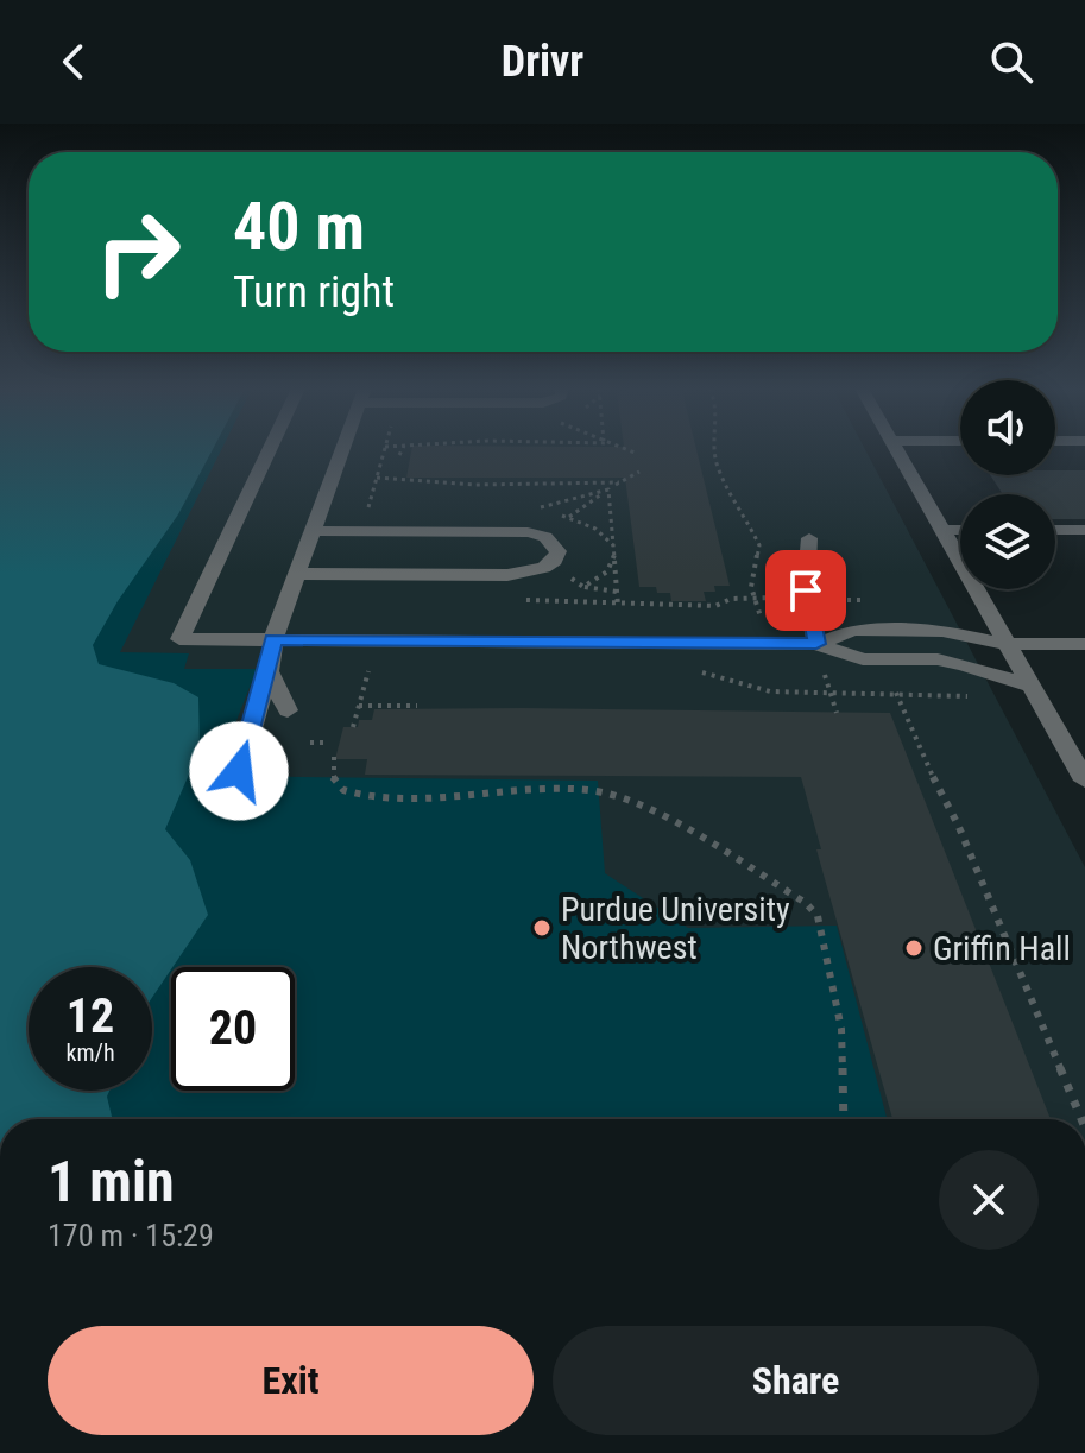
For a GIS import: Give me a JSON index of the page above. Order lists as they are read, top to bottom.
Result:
{
  "places": ["Purdue University Northwest", "Griffin Hall"],
  "page": {
    "header": "Drivr",
    "turn": ["40 m", "Turn right"],
    "speed": "12 km/h",
    "limit": "20",
    "heading": ["1 min", "170 m · 15:29"],
    "buttons": ["Exit", "Share"]
  }
}
